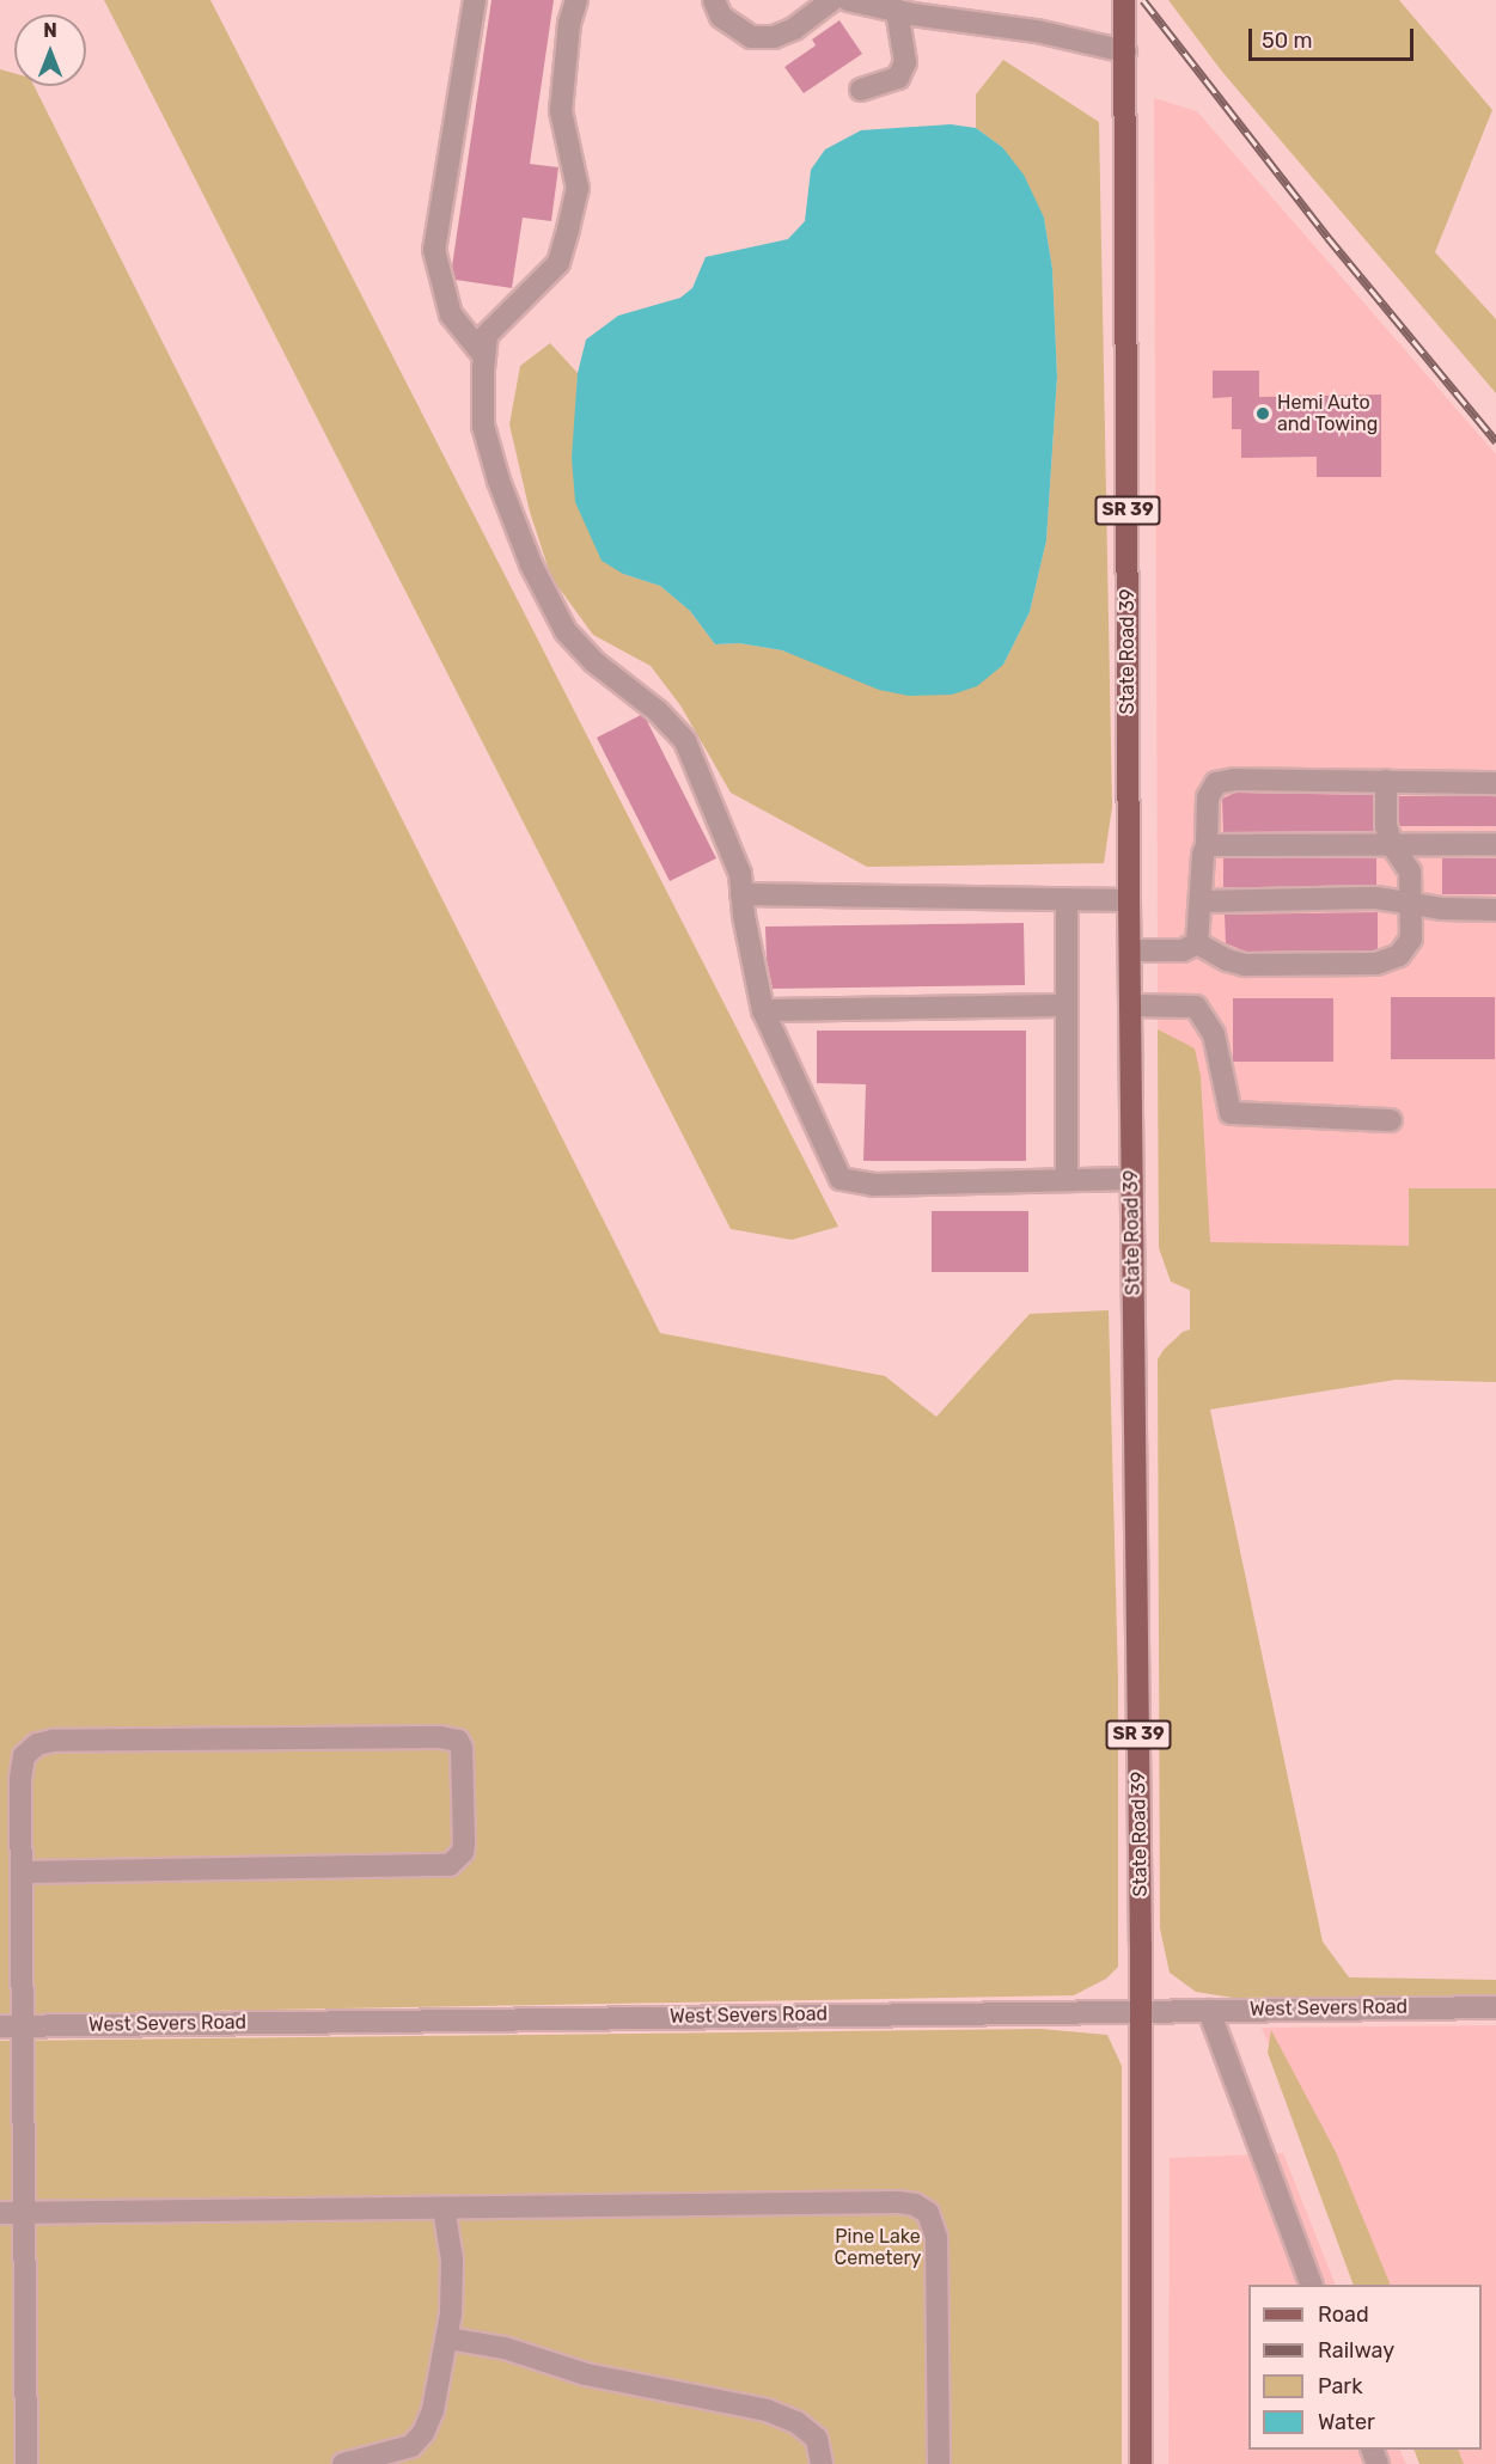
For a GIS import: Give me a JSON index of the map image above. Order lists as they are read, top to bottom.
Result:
{
  "streets": {
    "main road": ["SR 39", "State Road 39"],
    "street": ["West Severs Road"]
  },
  "crossings": [
    ["State Road 39", "West Severs Road"]
  ],
  "parks": ["Pine Lake Cemetery"],
  "places": ["Hemi Auto and Towing"],
  "legend": [
    "Road",
    "Railway",
    "Park",
    "Water"
  ],
  "scale_bar": "50 m",
  "north": "top"
}
